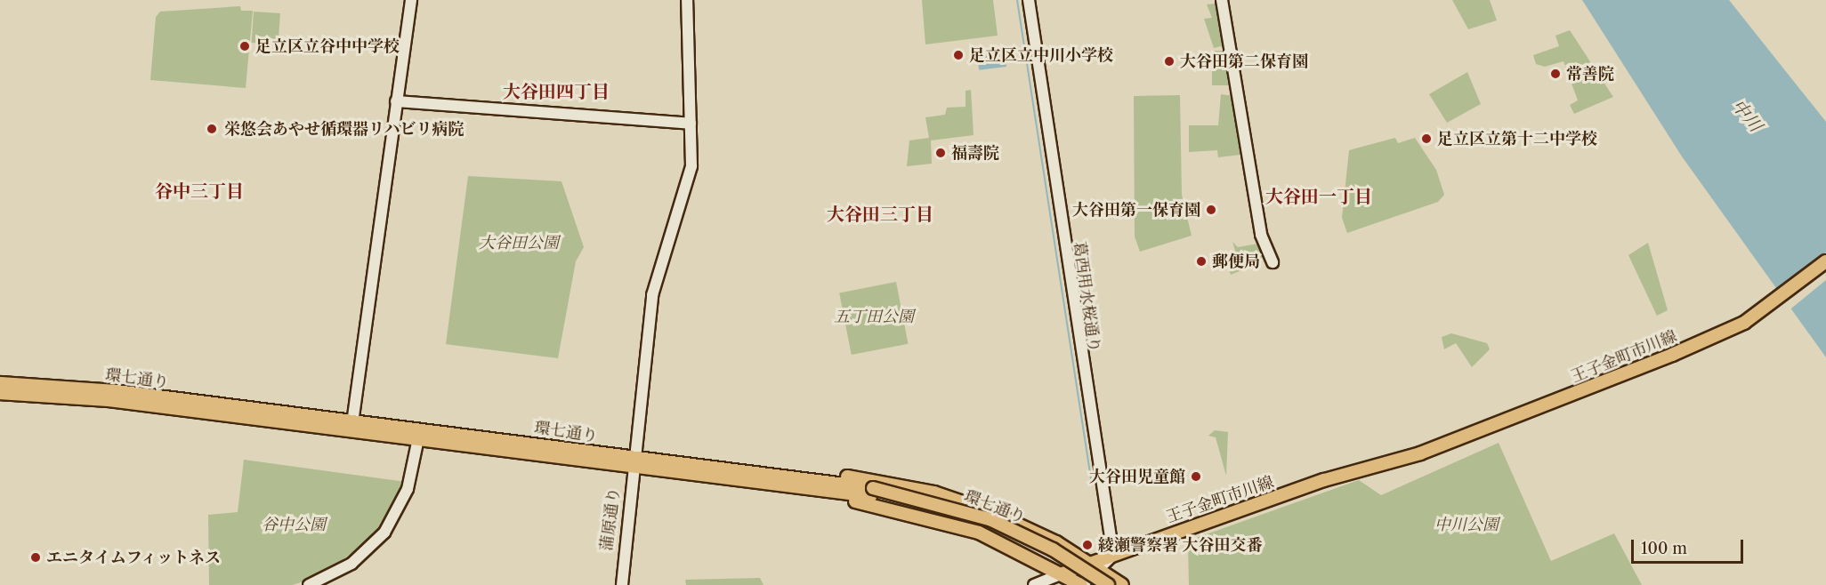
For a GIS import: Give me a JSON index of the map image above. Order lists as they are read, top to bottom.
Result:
{
  "streets": {
    "main road": ["王子金町市川線", "環七通り"],
    "street": ["葛西用水桜通り", "蒲原通り"]
  },
  "crossings": [
    ["葛西用水桜通り", "王子金町市川線"],
    ["環七通り", "蒲原通り"]
  ],
  "districts": [
    "大谷田四丁目",
    "谷中三丁目",
    "大谷田一丁目",
    "大谷田三丁目"
  ],
  "water": ["中川"],
  "parks": [
    "大谷田公園",
    "五丁田公園",
    "谷中公園",
    "中川公園"
  ],
  "places": [
    "足立区立谷中中学校",
    "足立区立中川小学校",
    "大谷田第二保育園",
    "常善院",
    "栄悠会あやせ循環器リハビリ病院",
    "足立区立第十二中学校",
    "福壽院",
    "大谷田第一保育園",
    "郵便局",
    "大谷田児童館",
    "綾瀬警察署 大谷田交番",
    "エニタイムフィットネス"
  ],
  "scale_bar": "100 m"
}
